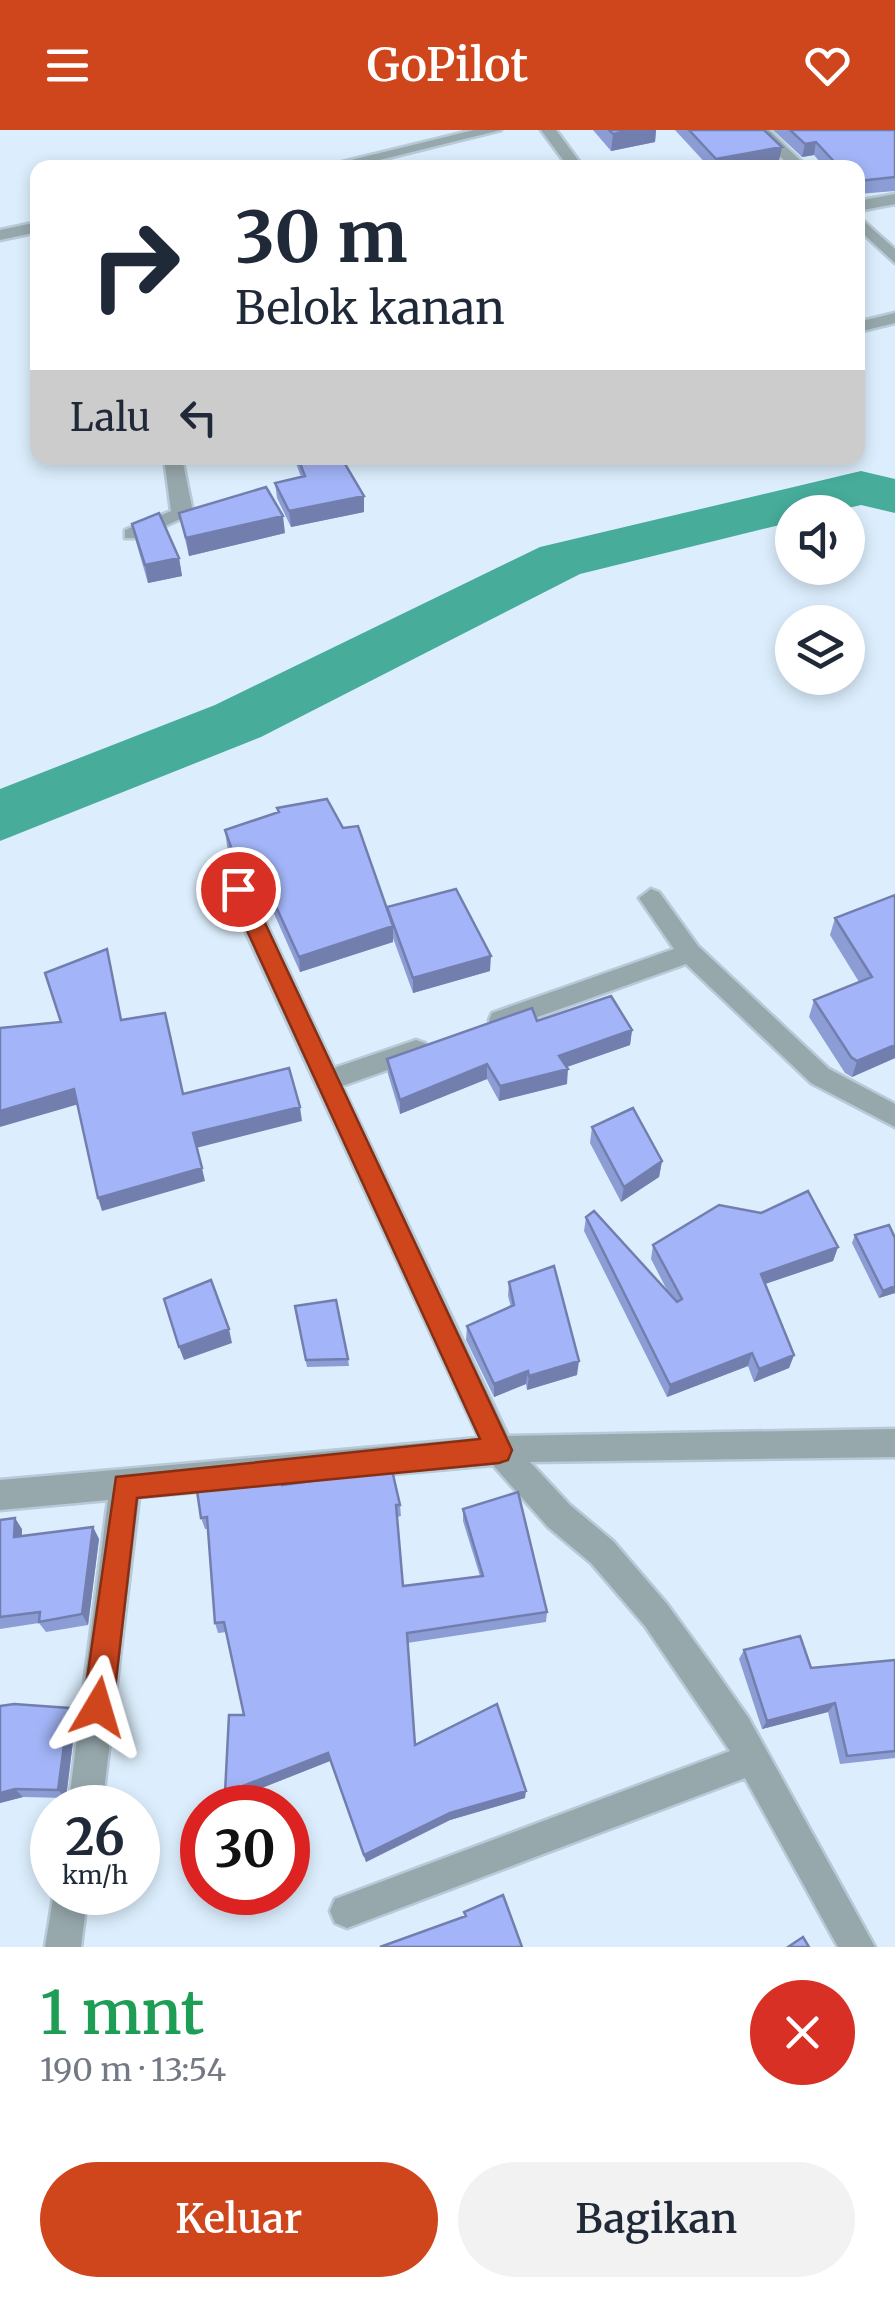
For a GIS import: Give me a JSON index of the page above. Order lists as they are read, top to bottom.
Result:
{
  "page": {
    "header": "GoPilot",
    "turn": ["30 m", "Belok kanan"],
    "then": "Lalu",
    "speed": "26 km/h",
    "limit": "30",
    "heading": ["1 mnt", "190 m · 13:54"],
    "buttons": ["Keluar", "Bagikan"]
  }
}
